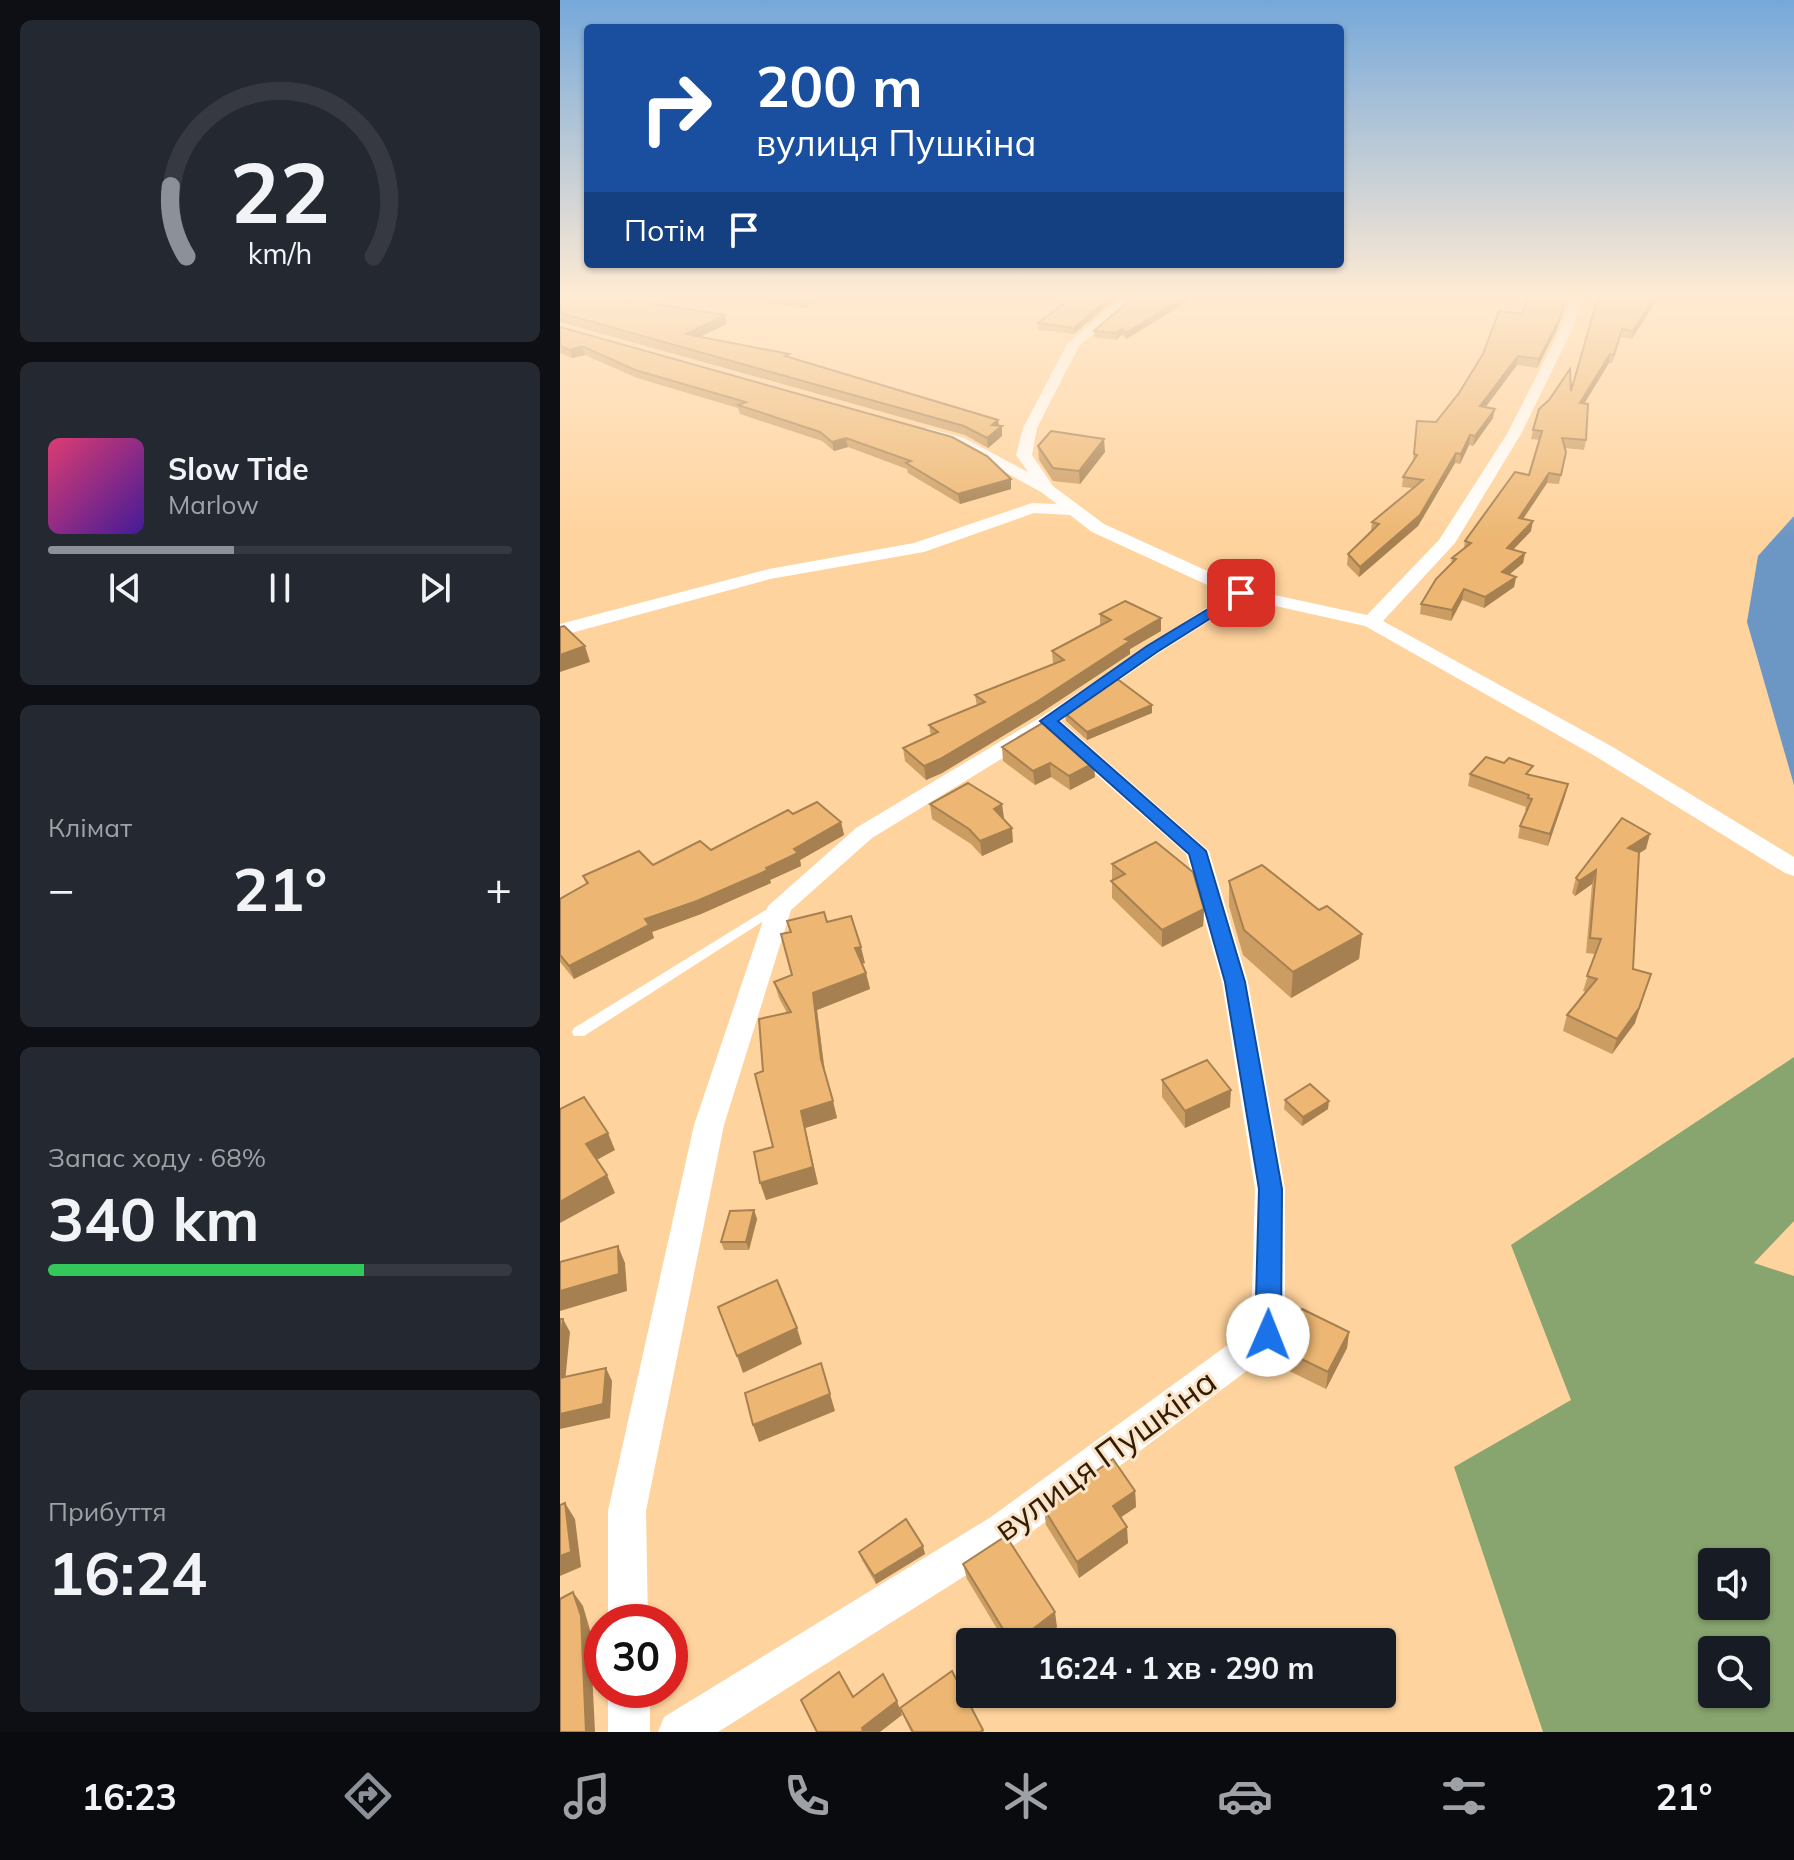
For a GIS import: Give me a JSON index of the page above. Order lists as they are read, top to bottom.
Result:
{
  "streets": {
    "street": ["вулиця Пушкіна"]
  },
  "page": {
    "turn": ["200 m", "вулиця Пушкіна"],
    "then": "Потім",
    "song": ["Slow Tide", "Marlow"],
    "tile": [
      "Клімат",
      ["Запас ходу · 68%", "340 km"],
      ["Прибуття", "16:24"]
    ],
    "heat": ["−", "21°", "+"],
    "limit": "30",
    "trip": "16:24 · 1 хв · 290 m",
    "tabs": ["16:23", "21°"],
    "gauge": ["22", "km/h"]
  }
}
